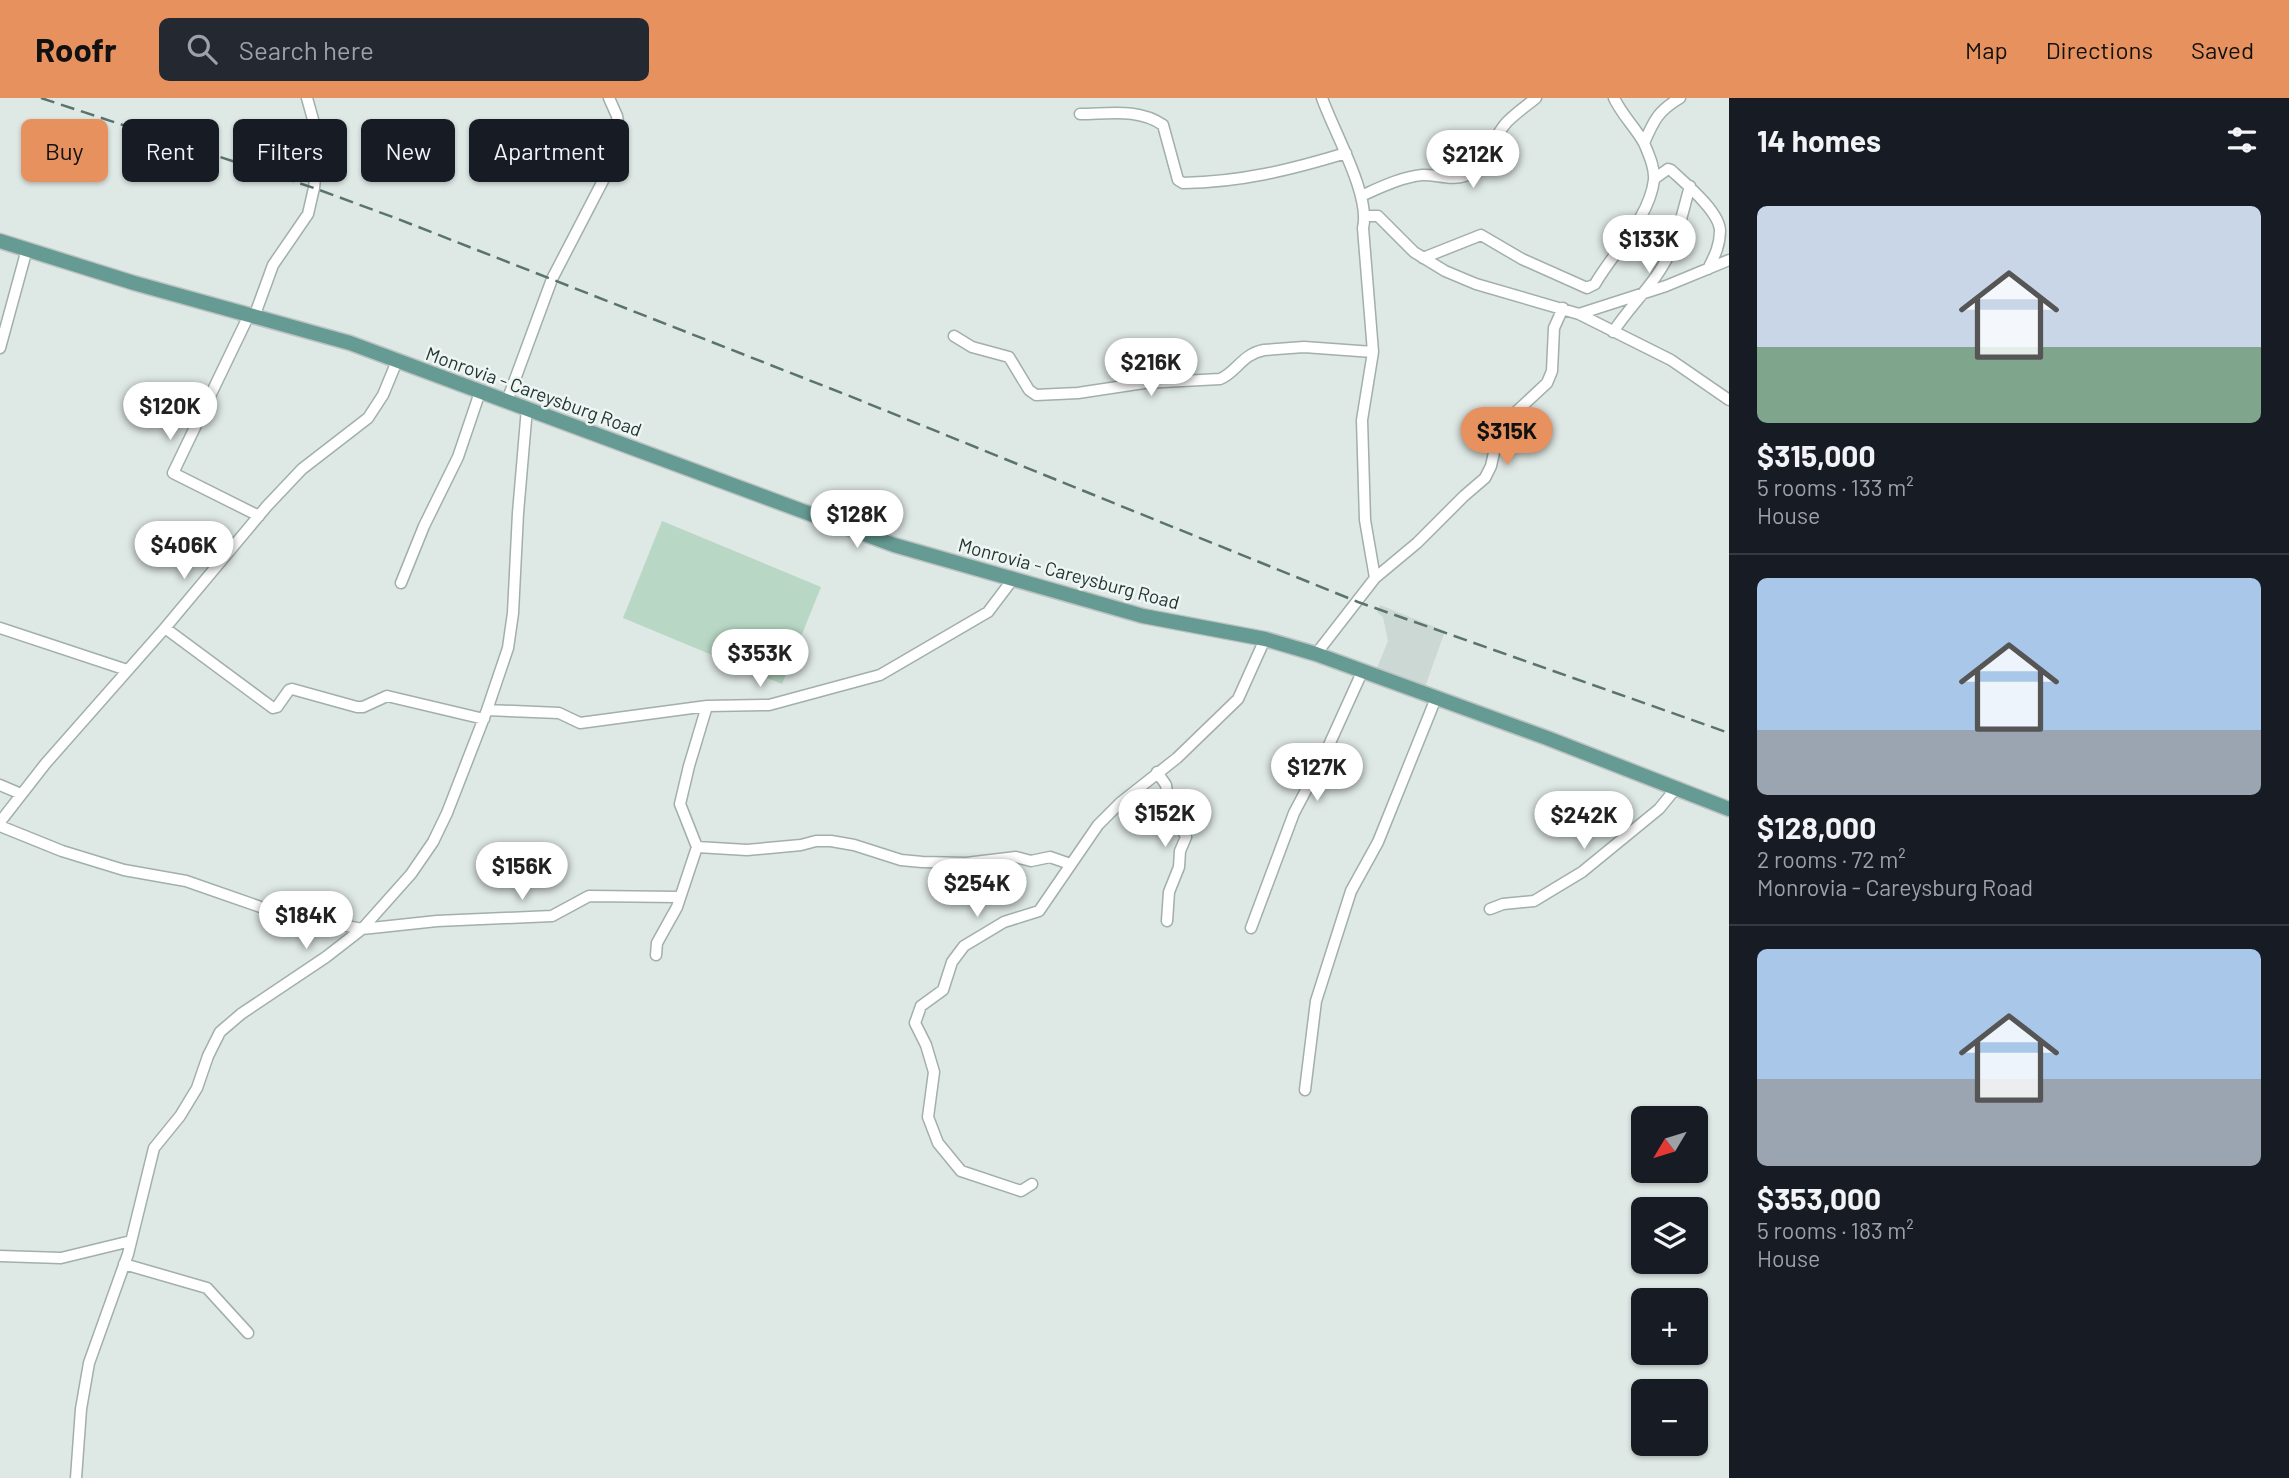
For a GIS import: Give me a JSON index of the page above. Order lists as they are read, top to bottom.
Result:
{
  "streets": {
    "main road": ["Monrovia - Careysburg Road"]
  },
  "north": "bottom left",
  "page": {
    "header": "Roofr",
    "search": "Search here",
    "nav": ["Map", "Directions", "Saved"],
    "heading": "14 homes",
    "chip": [
      "Buy",
      "Rent",
      "Filters",
      "New",
      "Apartment"
    ],
    "price": [
      "$212K",
      "$133K",
      "$216K",
      "$120K",
      "$315K",
      "$128K",
      "$406K",
      "$353K",
      "$127K",
      "$152K",
      "$242K",
      "$156K",
      "$254K",
      "$184K"
    ],
    "list": [
      {
        "name": "$315,000",
        "note": "5 rooms · 133 m² · House"
      },
      {
        "name": "$128,000",
        "note": "2 rooms · 72 m² · Monrovia - Careysburg Road"
      },
      {
        "name": "$353,000",
        "note": "5 rooms · 183 m² · House"
      }
    ],
    "map_buttons": ["+", "−"]
  }
}
